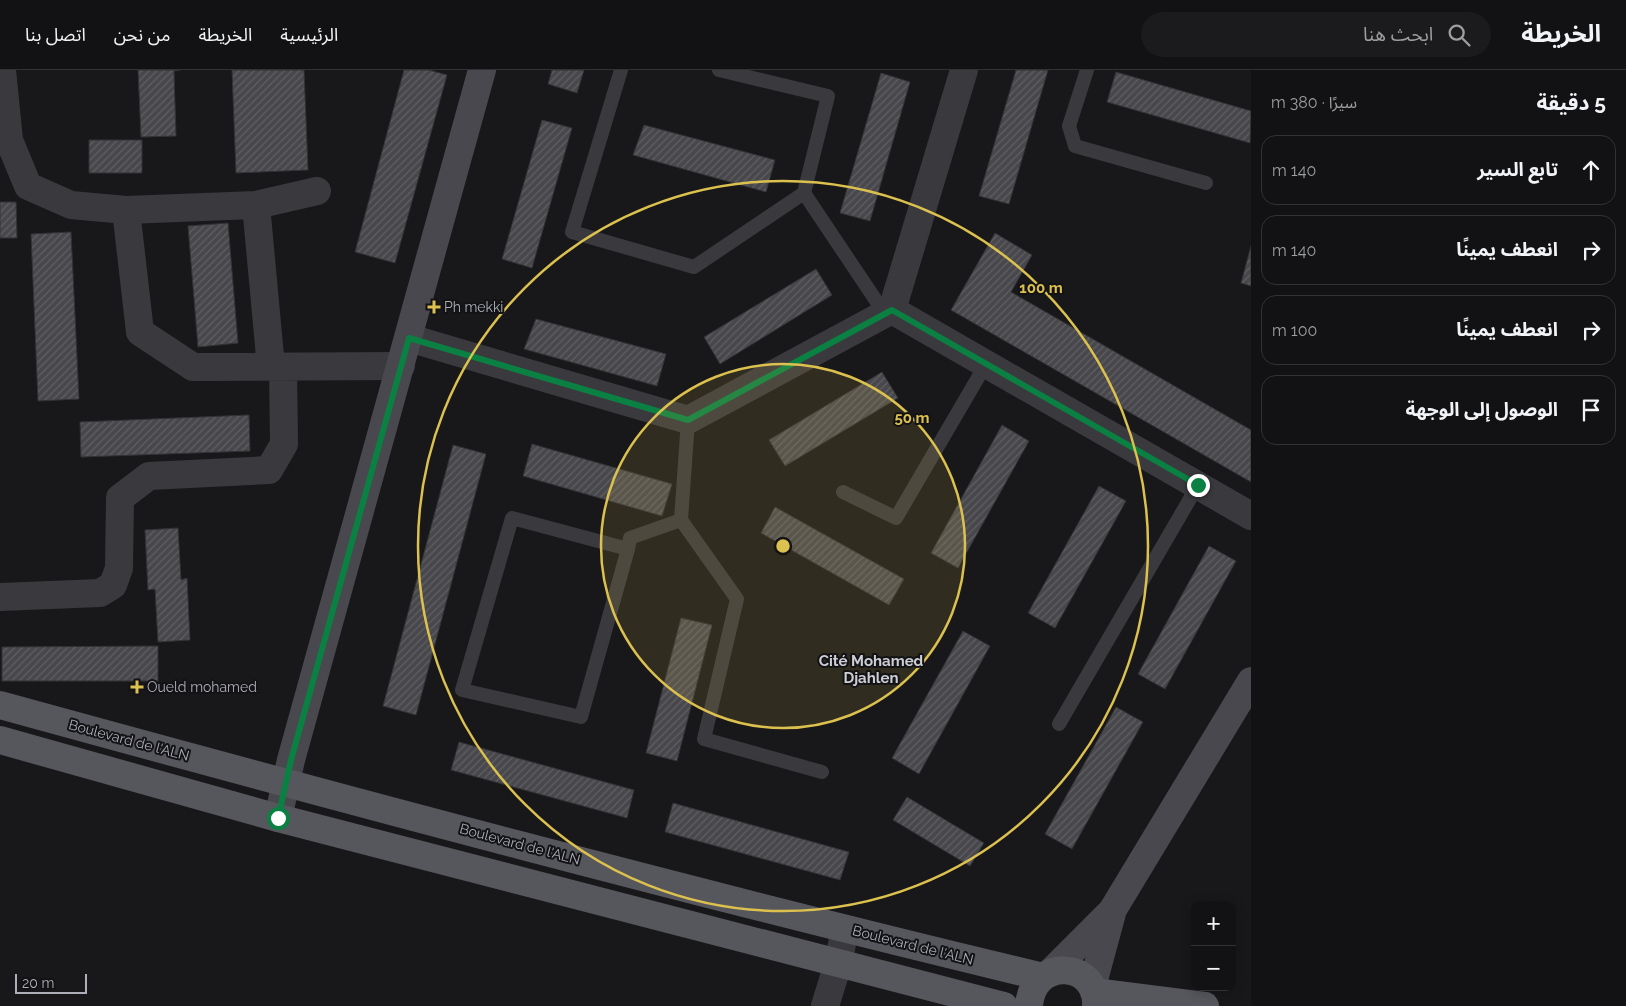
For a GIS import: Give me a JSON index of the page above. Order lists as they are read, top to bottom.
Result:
{
  "streets": {
    "main road": ["Boulevard de l'ALN"]
  },
  "districts": ["Cité Mohamed Djahlen"],
  "places": {
    "health": ["Ph mekki", "Oueld mohamed"]
  },
  "scale_bar": "20 m",
  "page": {
    "header": "الخريطة",
    "search": "ابحث هنا",
    "nav": [
      "الرئيسية",
      "الخريطة",
      "من نحن",
      "اتصل بنا"
    ],
    "heading": ["5 دقيقة", "سيرًا · 380 m"],
    "list": [
      ["تابع السير", "140 m"],
      ["انعطف يمينًا", "140 m"],
      ["انعطف يمينًا", "100 m"],
      "الوصول إلى الوجهة"
    ],
    "map_buttons": ["+", "−"],
    "scale": "20 m"
  },
  "rings": ["100 m", "50 m"]
}
